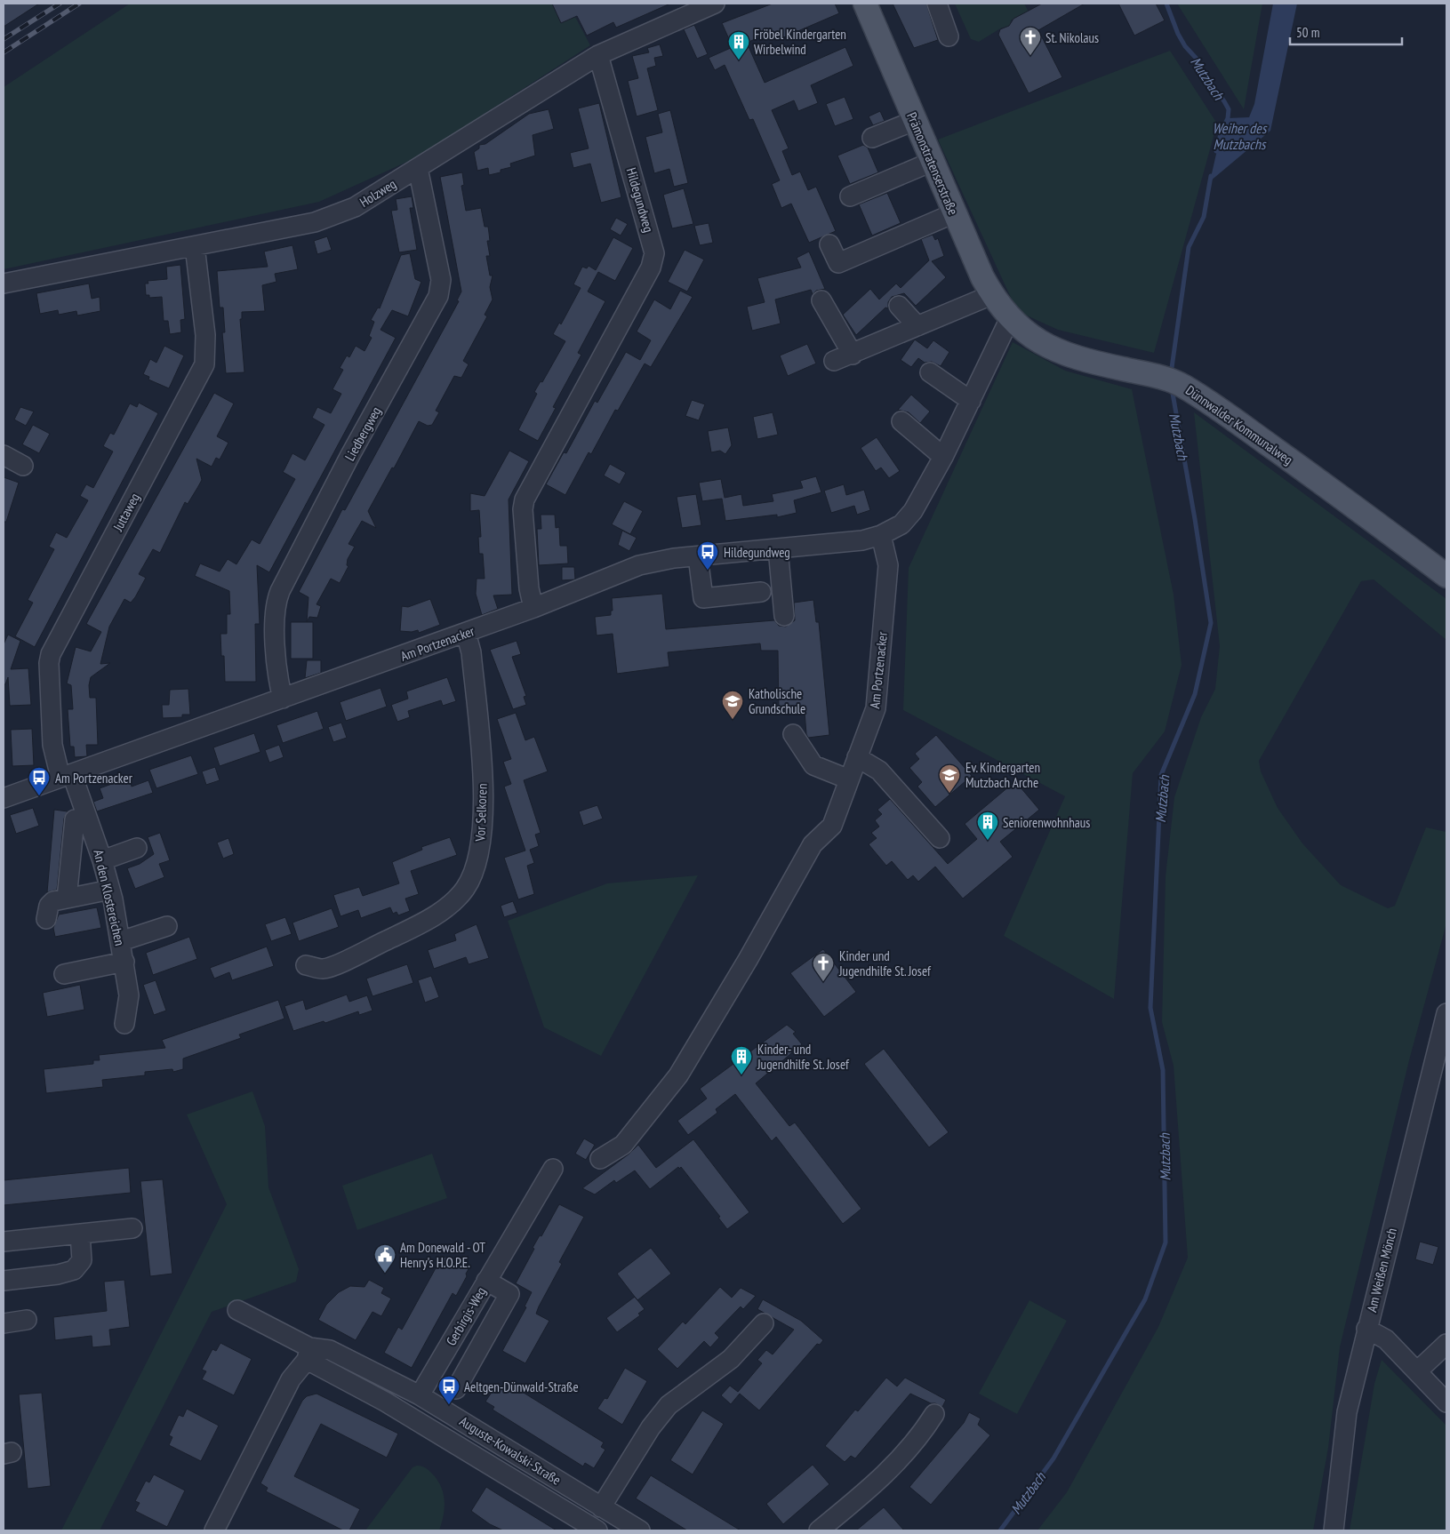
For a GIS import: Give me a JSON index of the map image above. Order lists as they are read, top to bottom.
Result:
{
  "streets": {
    "main road": ["Prämonstratenserstraße", "Dünnwalder Kommunalweg"],
    "street": [
      "Holzweg",
      "Hildegundweg",
      "Liedbergweg",
      "Juttaweg",
      "Am Portzenacker",
      "Vor Selkoren",
      "An den Klostereichen",
      "Am Weißen Mönch",
      "Gerbirgis-Weg",
      "Auguste-Kowalski-Straße"
    ]
  },
  "crossings": [
    ["Prämonstratenserstraße", "Dünnwalder Kommunalweg"],
    ["Prämonstratenserstraße", "Am Portzenacker"],
    ["Holzweg", "Hildegundweg"],
    ["Holzweg", "Liedbergweg"],
    ["Holzweg", "Juttaweg"],
    ["Hildegundweg", "Am Portzenacker"],
    ["Dünnwalder Kommunalweg", "Am Portzenacker"],
    ["Liedbergweg", "Am Portzenacker"],
    ["Juttaweg", "Am Portzenacker"],
    ["Juttaweg", "An den Klostereichen"],
    ["Am Portzenacker", "Vor Selkoren"],
    ["Am Portzenacker", "An den Klostereichen"],
    ["Gerbirgis-Weg", "Auguste-Kowalski-Straße"]
  ],
  "water": ["Mutzbach", "Weiher des Mutzbachs"],
  "places": {
    "church": ["St. Nikolaus", "Kinder und Jugendhilfe St. Josef"],
    "building": ["Fröbel Kindergarten Wirbelwind", "Seniorenwohnhaus", "Kinder- und Jugendhilfe St. Josef"],
    "bus stop": ["Hildegundweg", "Am Portzenacker", "Aeltgen-Dünwald-Straße"],
    "school or university": ["Katholische Grundschule", "Ev. Kindergarten Mutzbach Arche"],
    "public building": ["Am Donewald - OT Henry's H.O.P.E."]
  },
  "scale_bar": "50 m"
}
